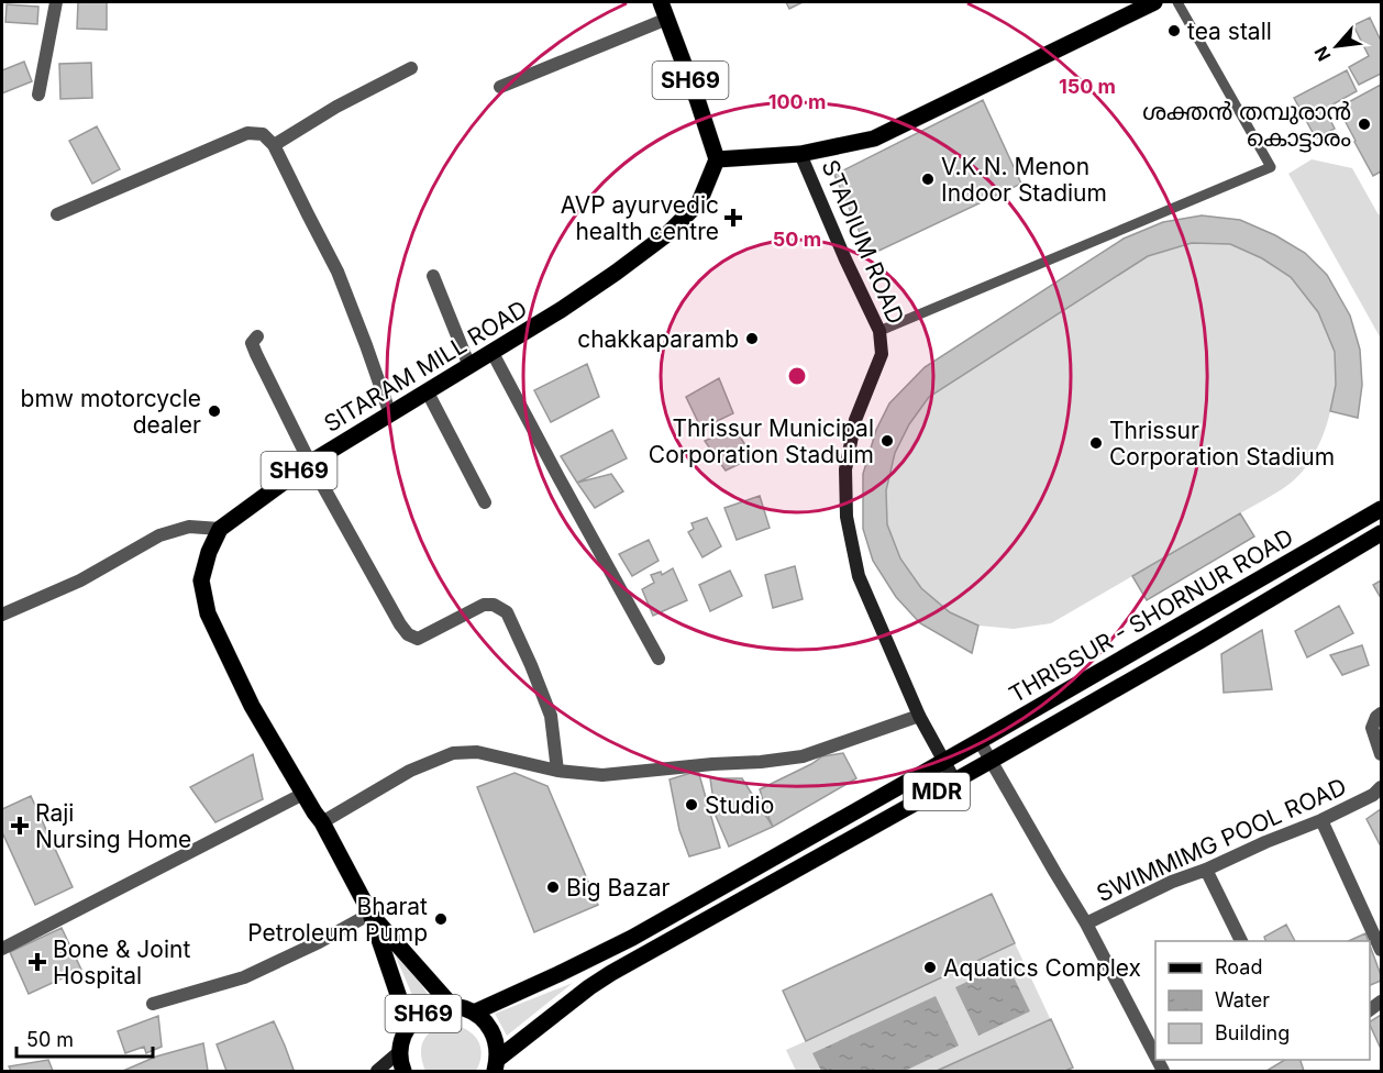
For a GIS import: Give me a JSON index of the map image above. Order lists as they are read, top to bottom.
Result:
{
  "streets": {
    "main road": [
      "SH69",
      "STADIUM ROAD",
      "SITARAM MILL ROAD",
      "THRISSUR - SHORNUR ROAD",
      "MDR"
    ],
    "street": ["SWIMMIMG POOL ROAD"]
  },
  "crossings": [
    ["SH69", "STADIUM ROAD"],
    ["SH69", "SITARAM MILL ROAD"],
    ["SH69", "MDR"],
    ["STADIUM ROAD", "SITARAM MILL ROAD"],
    ["STADIUM ROAD", "THRISSUR - SHORNUR ROAD"],
    ["STADIUM ROAD", "MDR"],
    ["THRISSUR - SHORNUR ROAD", "MDR"]
  ],
  "places": {
    "other": [
      "tea stall",
      "ശക്തൻ തമ്പുരാൻ കൊട്ടാരം",
      "V.K.N. Menon Indoor Stadium",
      "chakkaparamb",
      "bmw motorcycle dealer",
      "Thrissur Municipal Corporation Staduim",
      "Thrissur Corporation Stadium",
      "Studio",
      "Big Bazar",
      "Bharat Petroleum Pump",
      "Aquatics Complex"
    ],
    "health": ["AVP ayurvedic health centre", "Raji Nursing Home", "Bone & Joint Hospital"]
  },
  "legend": ["Road", "Water", "Building"],
  "scale_bar": "50 m",
  "north": "bottom left",
  "rings": ["150 m", "100 m", "50 m"]
}
